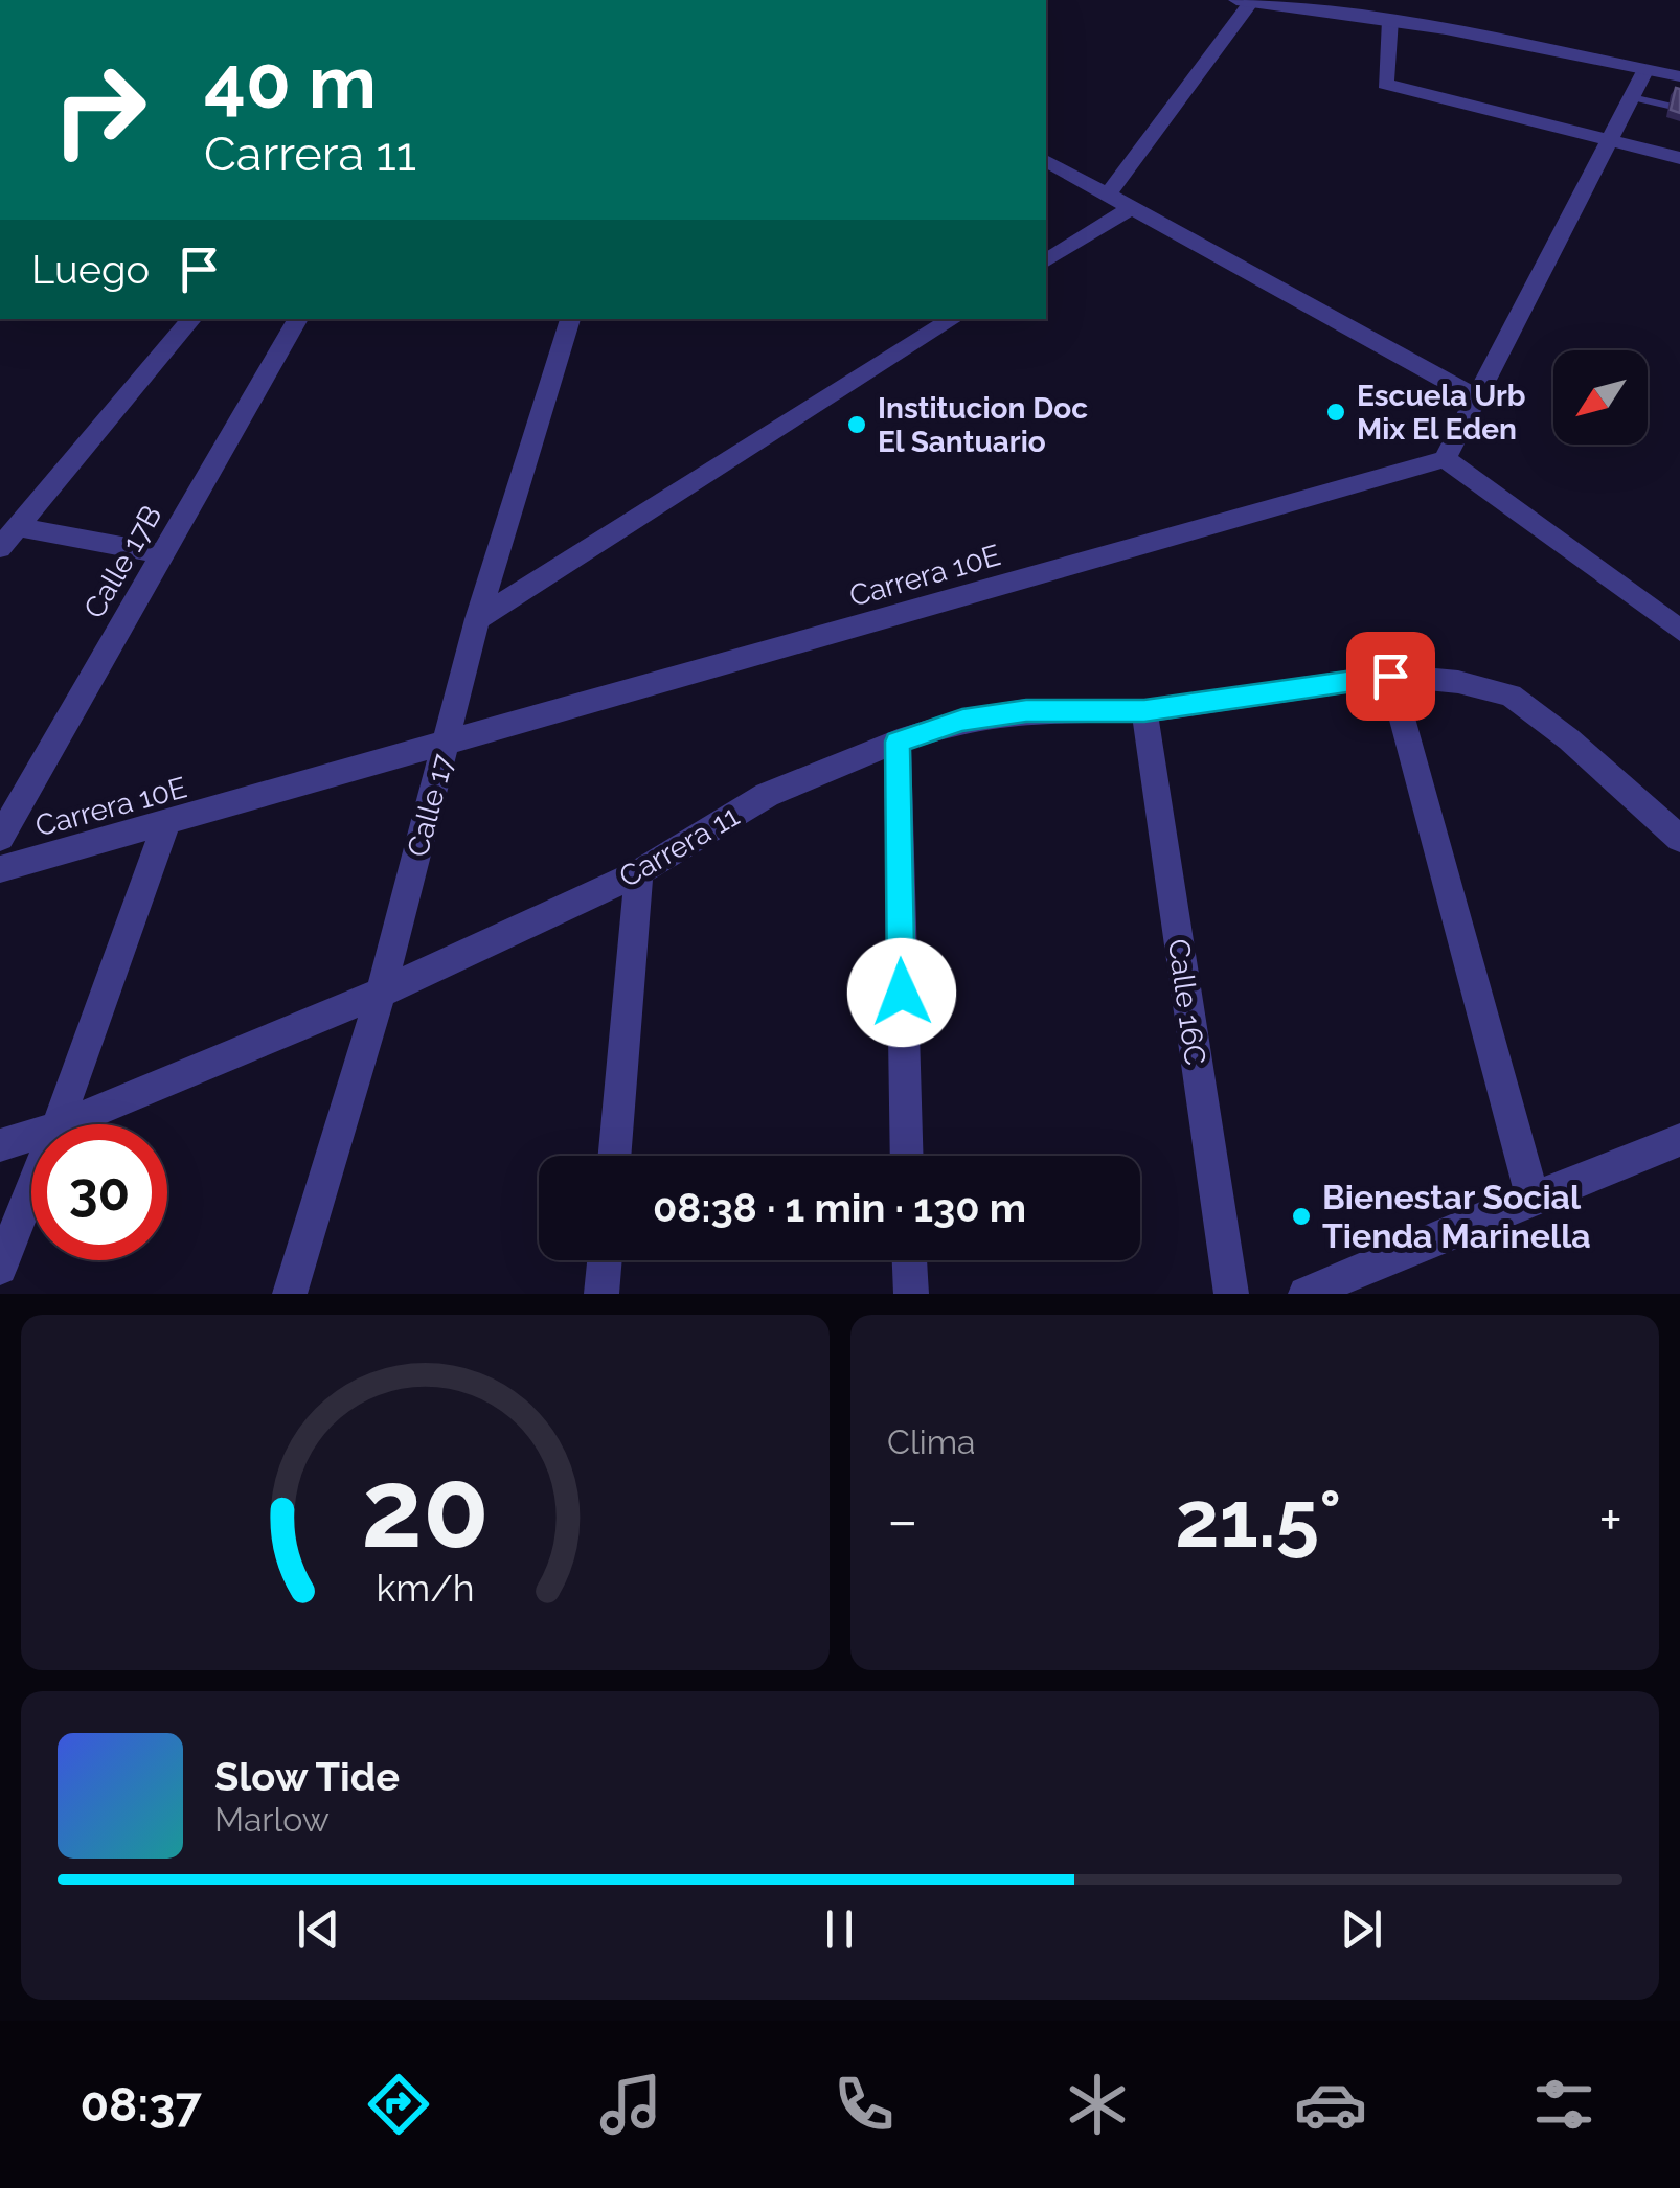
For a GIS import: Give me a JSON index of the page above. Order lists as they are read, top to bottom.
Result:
{
  "streets": {
    "street": [
      "Calle 17B",
      "Carrera 10E",
      "Calle 17",
      "Carrera 11",
      "Calle 16C"
    ]
  },
  "crossings": [
    ["Carrera 10E", "Calle 17"],
    ["Calle 17", "Carrera 11"],
    ["Carrera 11", "Calle 16C"]
  ],
  "places": ["Escuela Urb Mix El Eden", "Institucion Doc El Santuario", "Bienestar Social Tienda Marinella"],
  "north": "bottom left",
  "page": {
    "turn": ["40 m", "Carrera 11"],
    "then": "Luego",
    "limit": "30",
    "trip": "08:38 · 1 min · 130 m",
    "tile": "Clima",
    "heat": ["−", "21.5°", "+"],
    "song": ["Slow Tide", "Marlow"],
    "tabs": "08:37",
    "gauge": ["20", "km/h"]
  }
}
